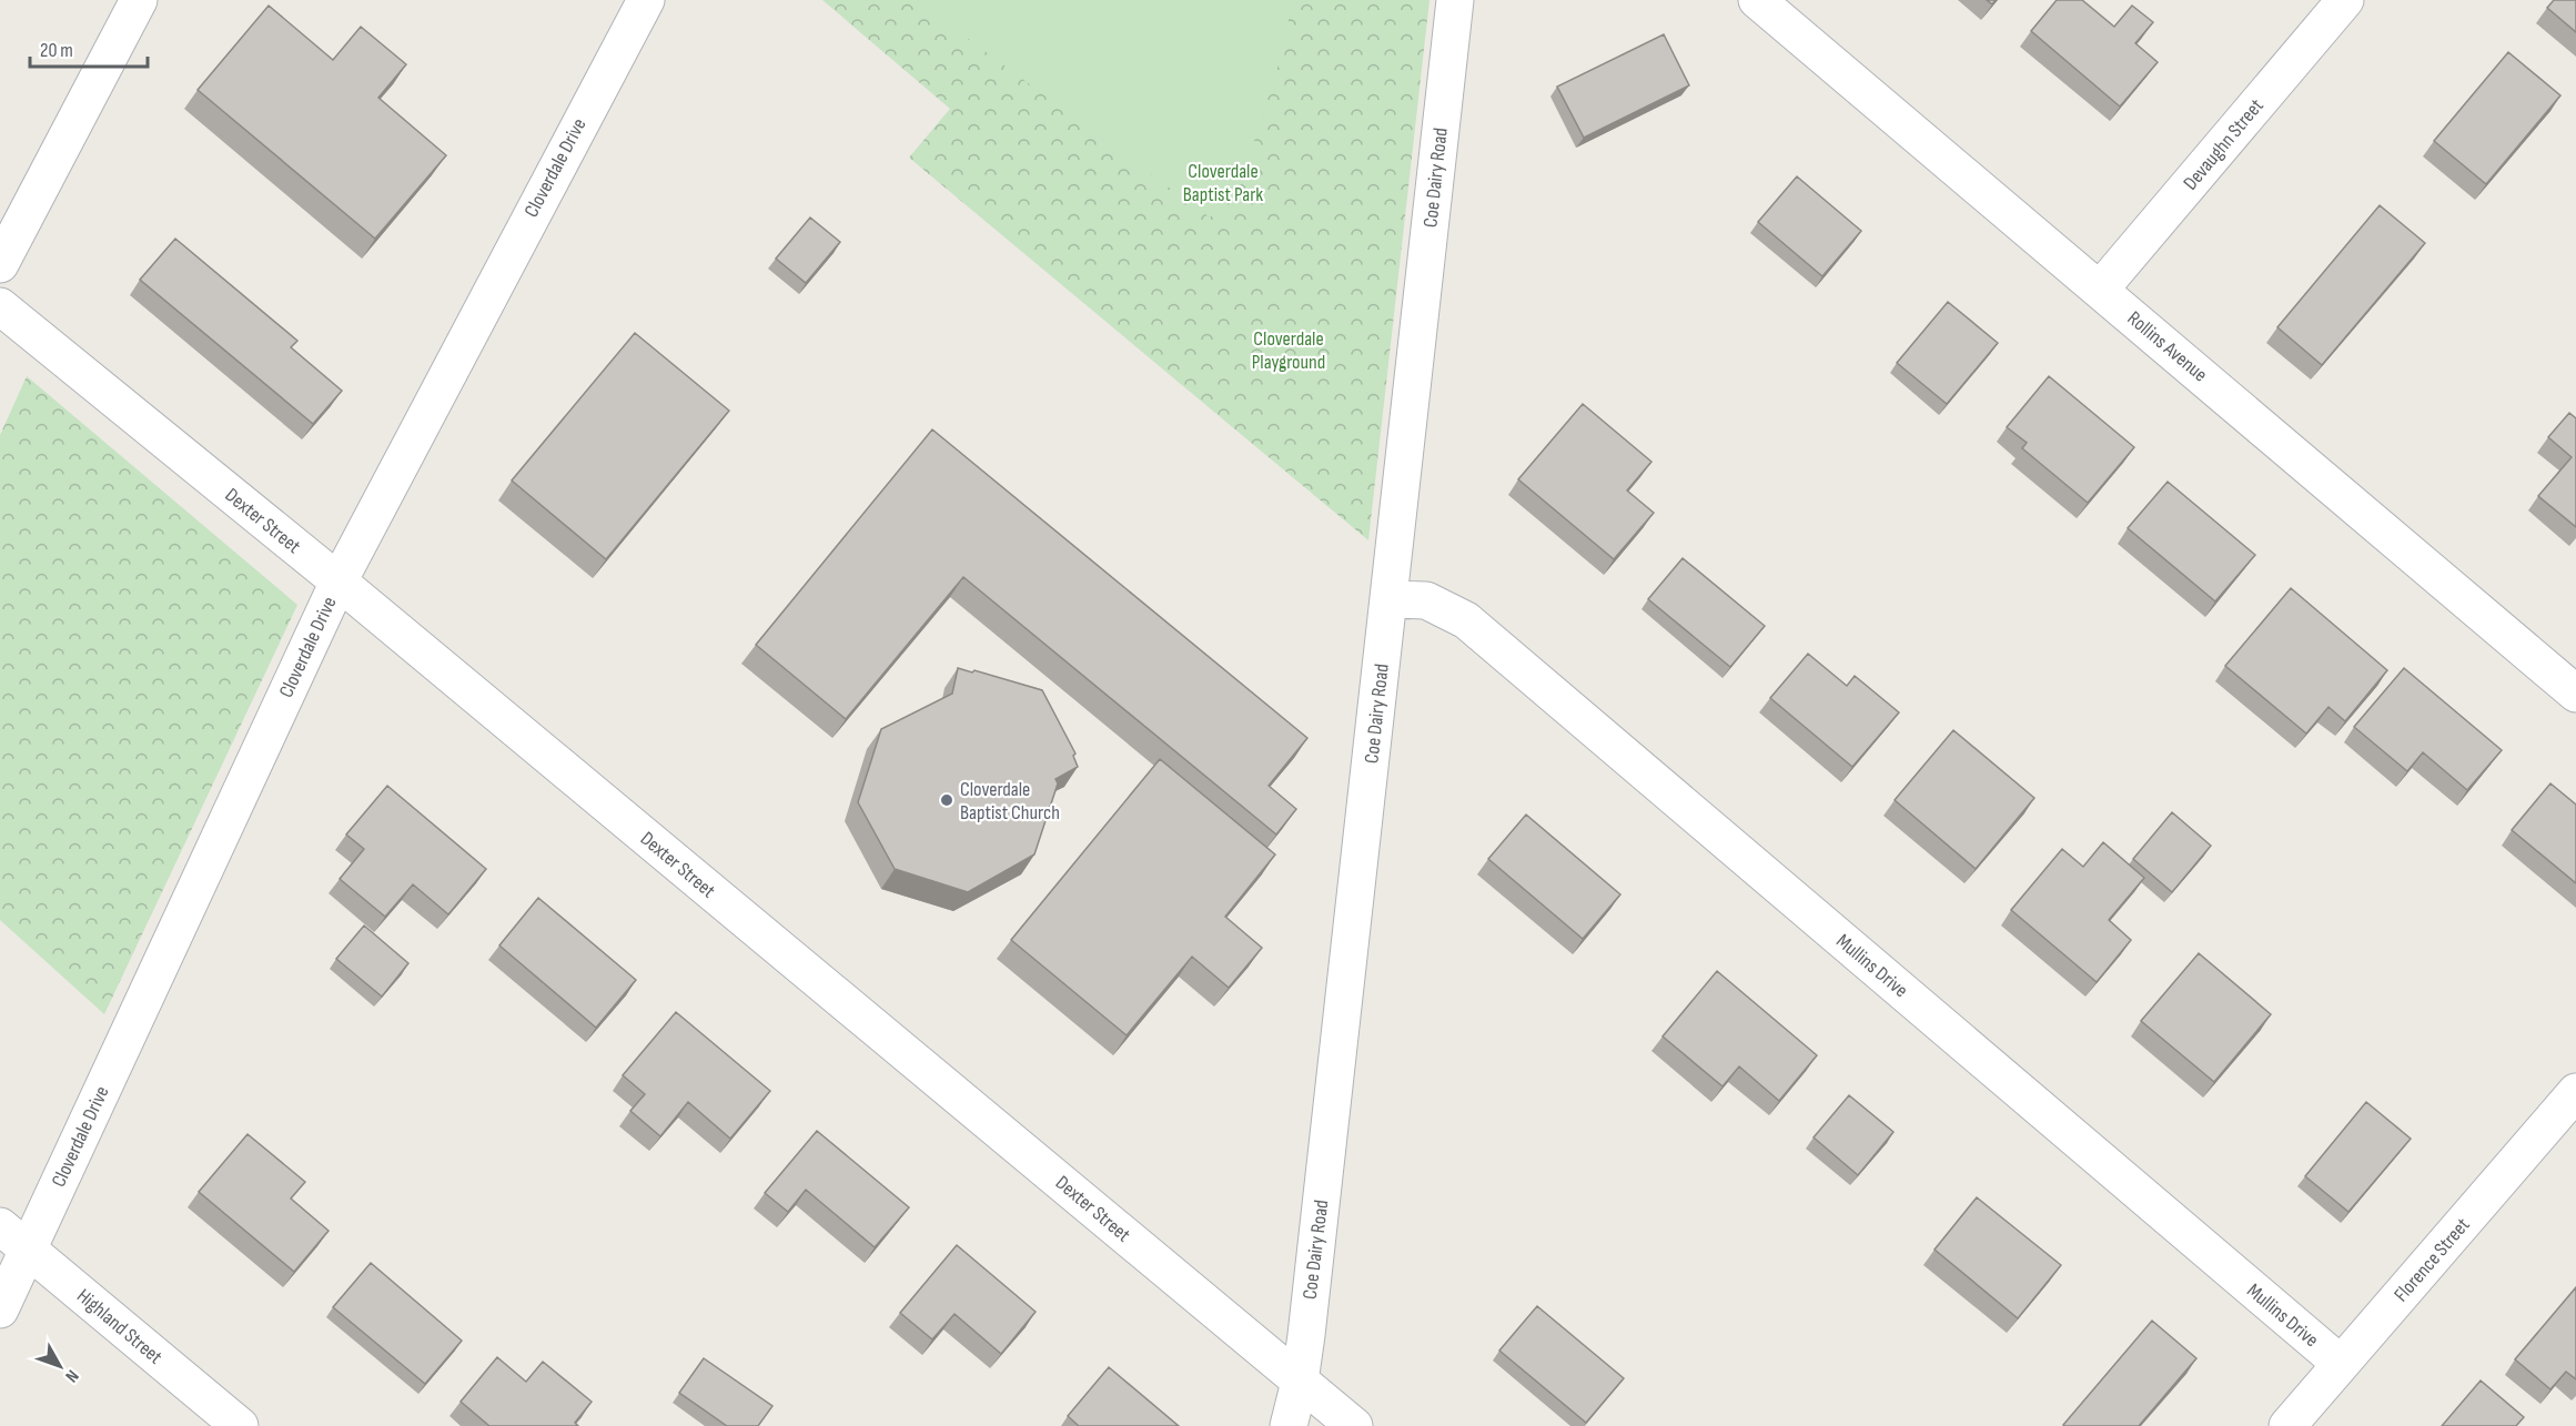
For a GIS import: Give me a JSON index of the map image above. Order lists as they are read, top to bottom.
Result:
{
  "streets": {
    "street": [
      "Devaughn Street",
      "Cloverdale Drive",
      "Coe Dairy Road",
      "Rollins Avenue",
      "Dexter Street",
      "Mullins Drive",
      "Florence Street",
      "Highland Street"
    ]
  },
  "crossings": [
    ["Devaughn Street", "Rollins Avenue"],
    ["Cloverdale Drive", "Dexter Street"],
    ["Cloverdale Drive", "Highland Street"],
    ["Coe Dairy Road", "Dexter Street"],
    ["Coe Dairy Road", "Mullins Drive"],
    ["Mullins Drive", "Florence Street"]
  ],
  "parks": ["Cloverdale Baptist Park", "Cloverdale Playground"],
  "places": ["Cloverdale Baptist Church"],
  "scale_bar": "20 m",
  "north": "bottom right"
}
